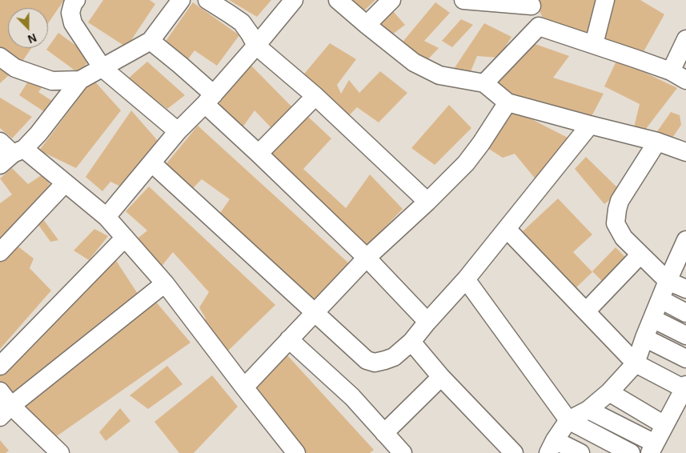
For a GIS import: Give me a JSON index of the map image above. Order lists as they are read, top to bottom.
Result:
{
  "north": "bottom"
}
